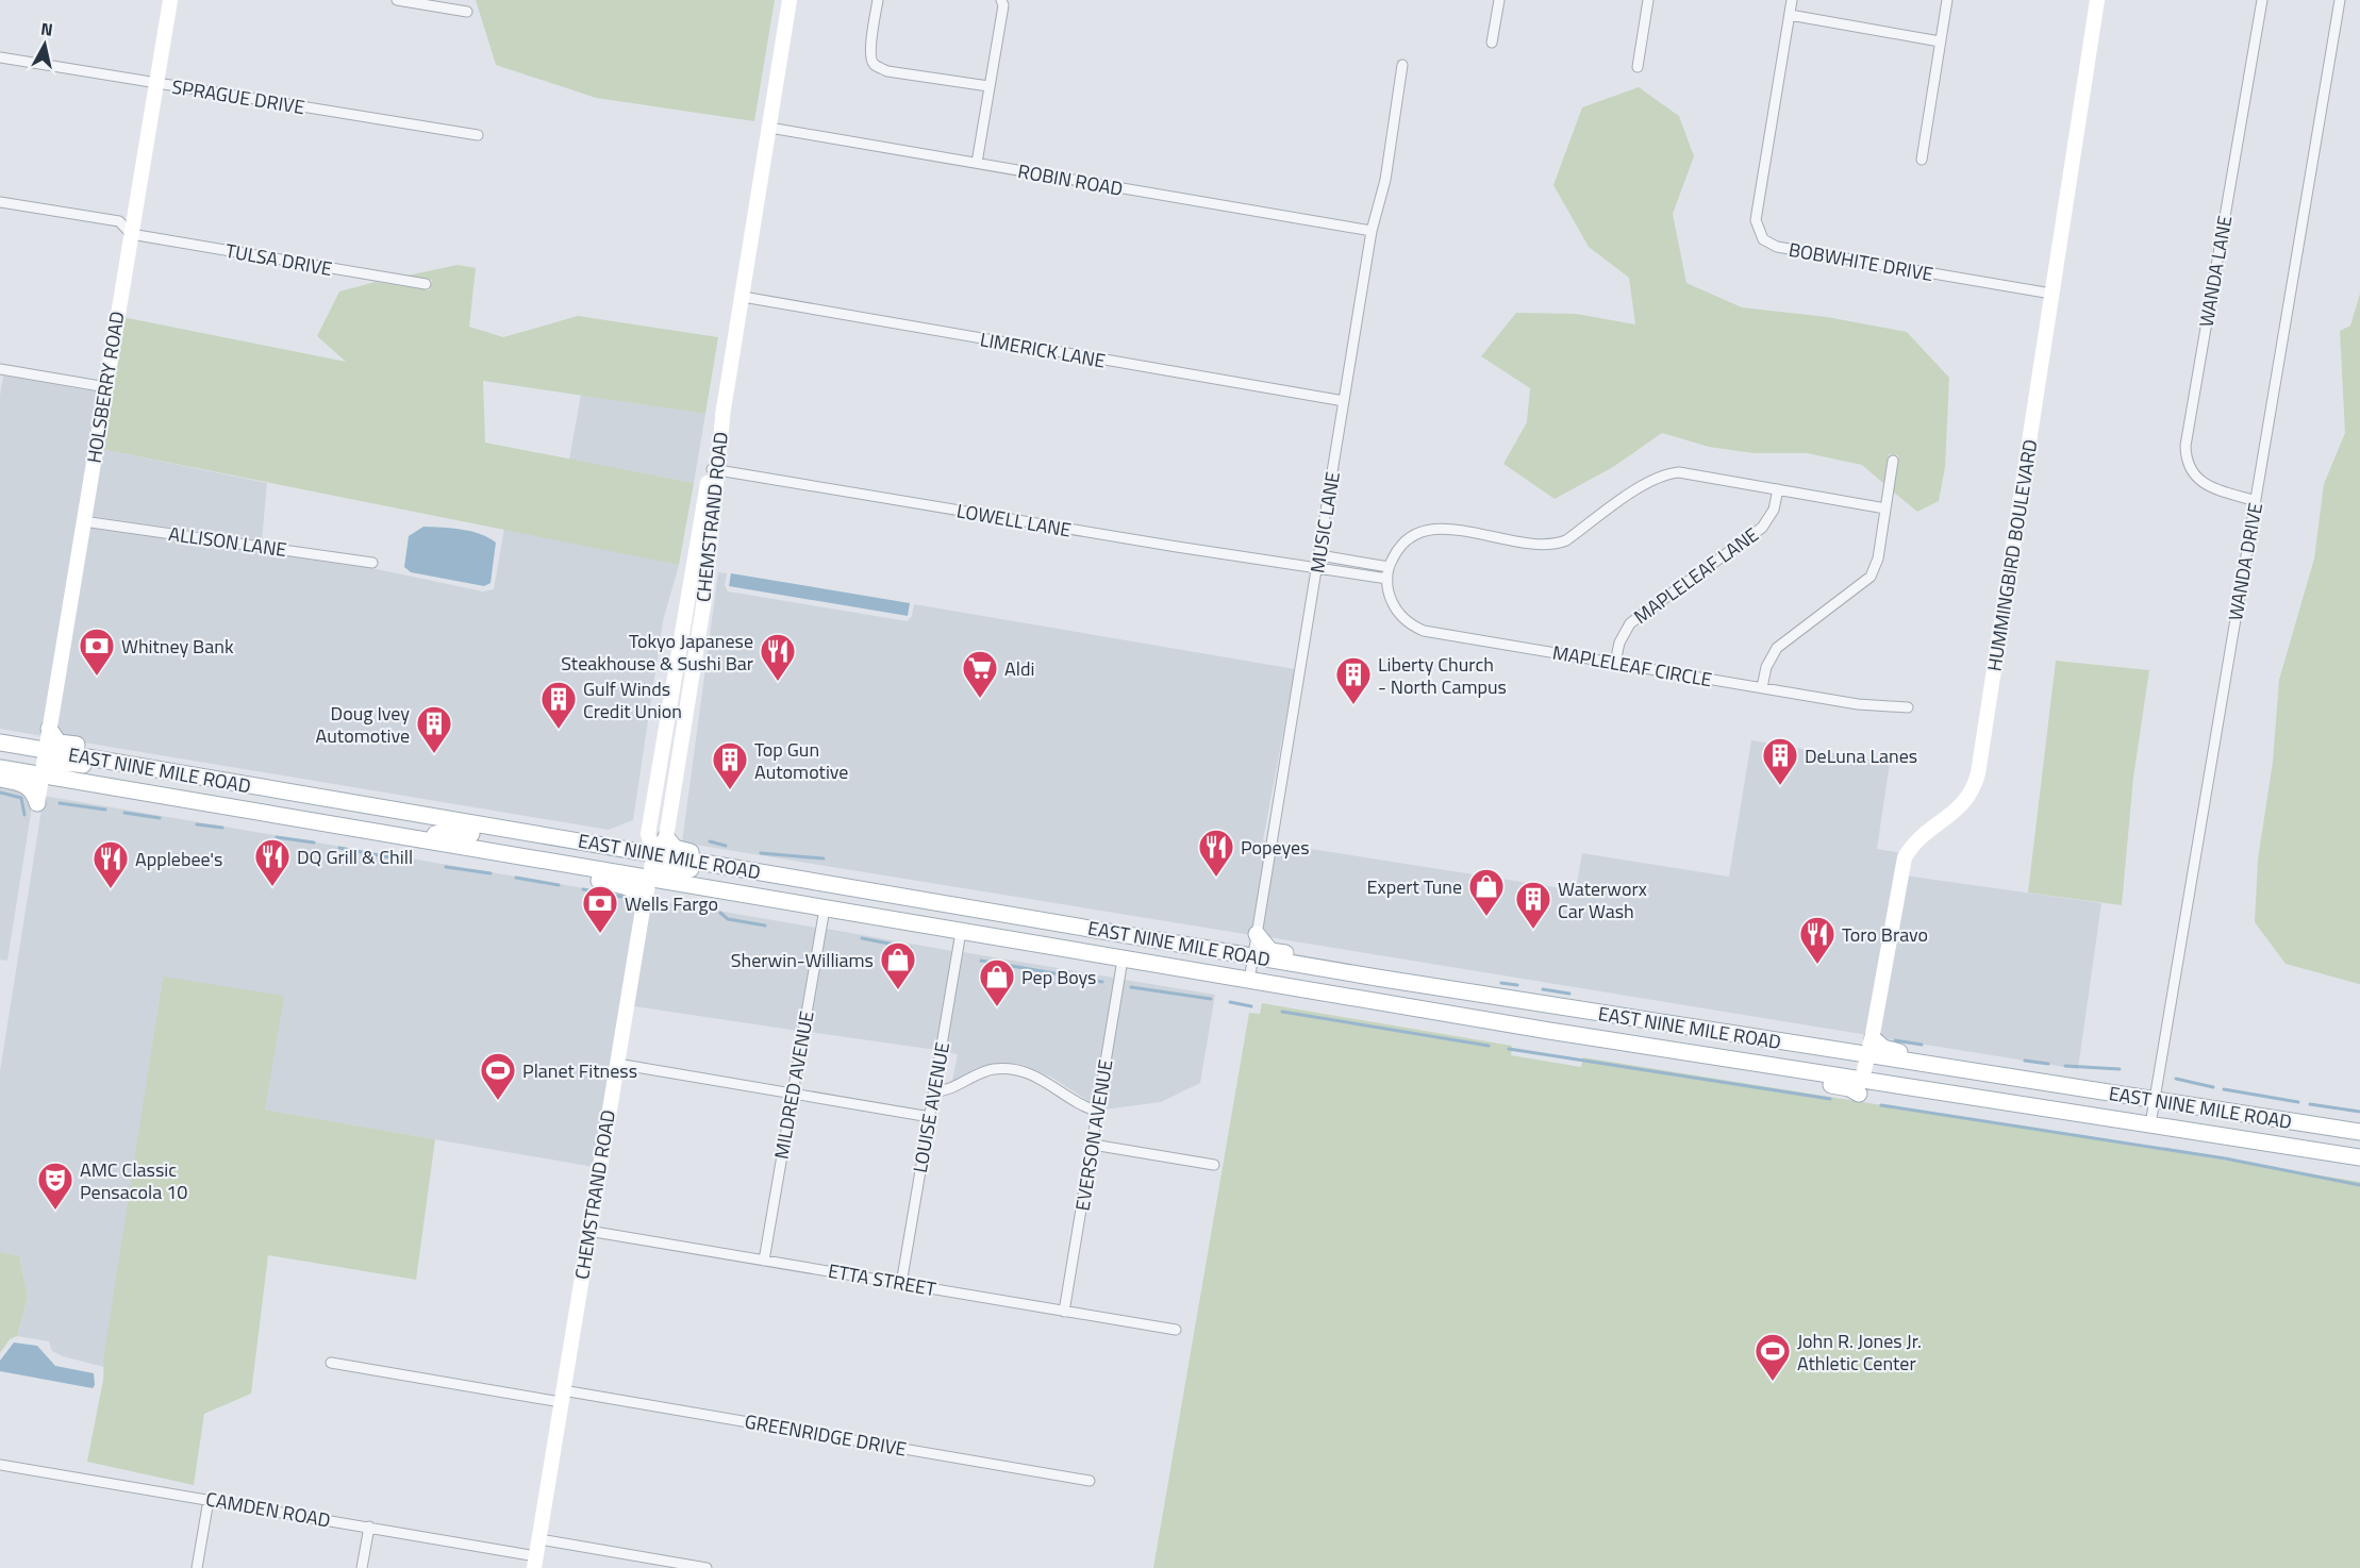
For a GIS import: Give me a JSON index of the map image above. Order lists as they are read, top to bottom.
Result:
{
  "streets": {
    "main road": ["EAST NINE MILE ROAD"],
    "street": [
      "SPRAGUE DRIVE",
      "ROBIN ROAD",
      "TULSA DRIVE",
      "BOBWHITE DRIVE",
      "WANDA LANE",
      "LIMERICK LANE",
      "HOLSBERRY ROAD",
      "CHEMSTRAND ROAD",
      "LOWELL LANE",
      "MUSIC LANE",
      "ALLISON LANE",
      "HUMMINGBIRD BOULEVARD",
      "WANDA DRIVE",
      "MAPLELEAF LANE",
      "MAPLELEAF CIRCLE",
      "MILDRED AVENUE",
      "LOUISE AVENUE",
      "EVERSON AVENUE",
      "ETTA STREET",
      "GREENRIDGE DRIVE",
      "CAMDEN ROAD"
    ]
  },
  "crossings": [
    ["SPRAGUE DRIVE", "HOLSBERRY ROAD"],
    ["ROBIN ROAD", "CHEMSTRAND ROAD"],
    ["ROBIN ROAD", "MUSIC LANE"],
    ["TULSA DRIVE", "HOLSBERRY ROAD"],
    ["BOBWHITE DRIVE", "HUMMINGBIRD BOULEVARD"],
    ["WANDA LANE", "WANDA DRIVE"],
    ["LIMERICK LANE", "CHEMSTRAND ROAD"],
    ["LIMERICK LANE", "MUSIC LANE"],
    ["HOLSBERRY ROAD", "ALLISON LANE"],
    ["HOLSBERRY ROAD", "EAST NINE MILE ROAD"],
    ["CHEMSTRAND ROAD", "LOWELL LANE"],
    ["CHEMSTRAND ROAD", "EAST NINE MILE ROAD"],
    ["CHEMSTRAND ROAD", "ETTA STREET"],
    ["CHEMSTRAND ROAD", "GREENRIDGE DRIVE"],
    ["CHEMSTRAND ROAD", "CAMDEN ROAD"],
    ["LOWELL LANE", "MUSIC LANE"],
    ["MUSIC LANE", "EAST NINE MILE ROAD"],
    ["HUMMINGBIRD BOULEVARD", "EAST NINE MILE ROAD"],
    ["WANDA DRIVE", "EAST NINE MILE ROAD"],
    ["MAPLELEAF LANE", "MAPLELEAF CIRCLE"],
    ["EAST NINE MILE ROAD", "MILDRED AVENUE"],
    ["EAST NINE MILE ROAD", "LOUISE AVENUE"],
    ["EAST NINE MILE ROAD", "EVERSON AVENUE"],
    ["MILDRED AVENUE", "ETTA STREET"],
    ["LOUISE AVENUE", "ETTA STREET"],
    ["EVERSON AVENUE", "ETTA STREET"]
  ],
  "places": {
    "bank": ["Whitney Bank", "Wells Fargo"],
    "restaurant": [
      "Tokyo Japanese Steakhouse & Sushi Bar",
      "Popeyes",
      "DQ Grill & Chill",
      "Applebee's",
      "Toro Bravo"
    ],
    "supermarket": ["Aldi"],
    "building": [
      "Liberty Church - North Campus",
      "Gulf Winds Credit Union",
      "Doug Ivey Automotive",
      "DeLuna Lanes",
      "Top Gun Automotive",
      "Waterworx Car Wash"
    ],
    "shop": ["Expert Tune", "Sherwin-Williams", "Pep Boys"],
    "sports": ["Planet Fitness", "John R. Jones Jr. Athletic Center"],
    "theatre": ["AMC Classic Pensacola 10"]
  },
  "north": "top"
}
